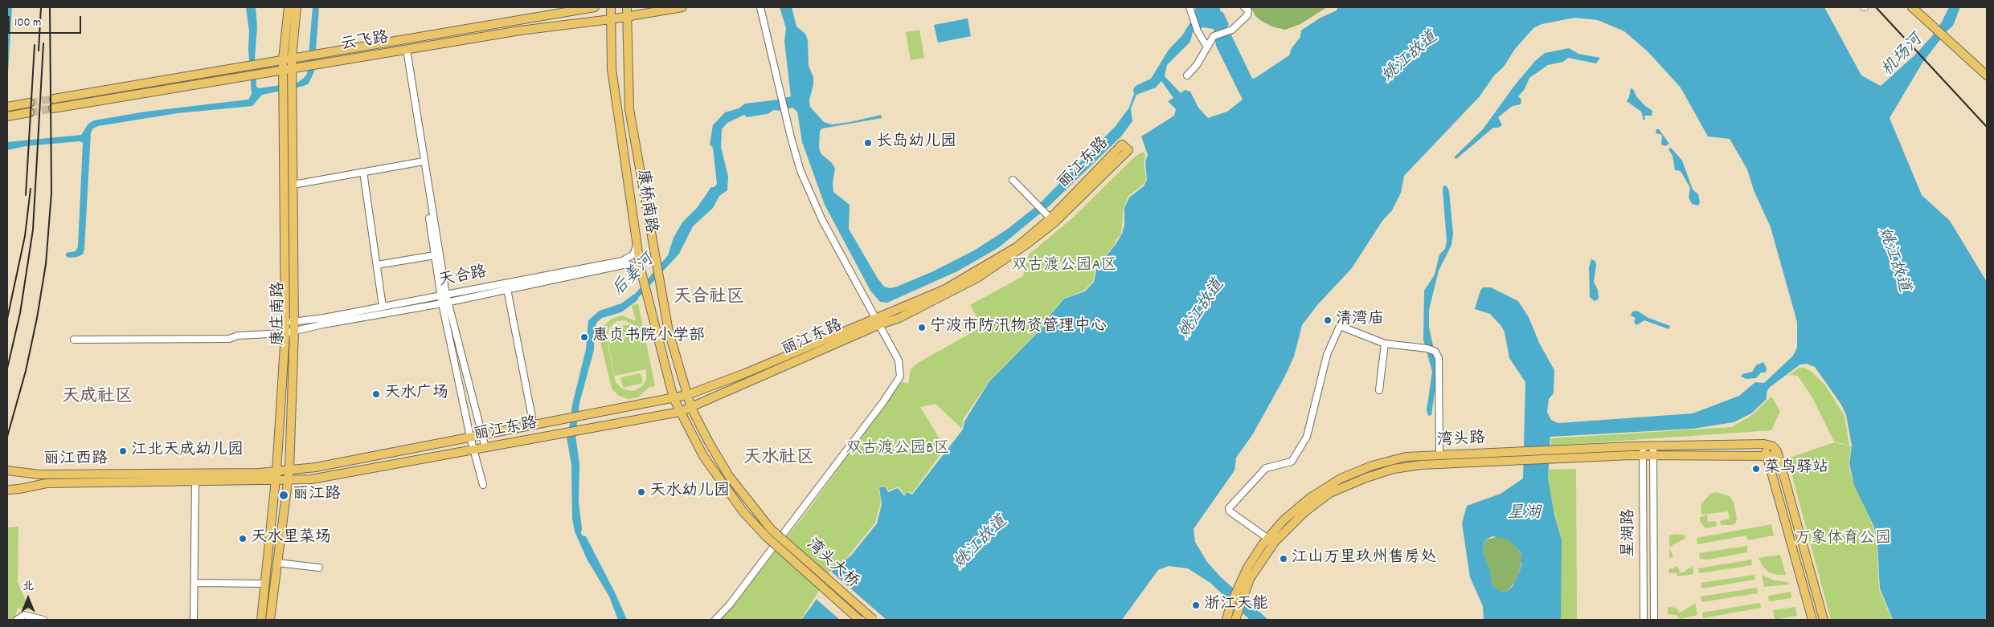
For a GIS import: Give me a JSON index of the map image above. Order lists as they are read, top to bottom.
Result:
{
  "streets": {
    "main road": [
      "云飞路",
      "丽江东路",
      "康桥南路",
      "康庄南路",
      "湾头路",
      "丽江西路",
      "湾头大桥"
    ],
    "street": ["天合路", "星湖路"]
  },
  "crossings": [
    ["云飞路", "康桥南路"],
    ["云飞路", "康庄南路"],
    ["丽江东路", "康桥南路"],
    ["丽江东路", "康庄南路"],
    ["丽江东路", "丽江西路"],
    ["康桥南路", "天合路"],
    ["康桥南路", "湾头大桥"],
    ["天合路", "康庄南路"],
    ["康庄南路", "丽江西路"],
    ["湾头路", "星湖路"]
  ],
  "districts": ["天合社区", "天成社区", "天水社区"],
  "water": [
    "机场河",
    "姚江故道",
    "后姜河",
    "星湖"
  ],
  "parks": ["双古渡公园A区", "双古渡公园B区", "万象体育公园"],
  "places": [
    "长岛幼儿园",
    "清湾庙",
    "宁波市防汛物资管理中心",
    "惠贞书院小学部",
    "天水广场",
    "江北天成幼儿园",
    "菜鸟驿站",
    "天水幼儿园",
    "丽江路",
    "天水里菜场",
    "江山万里玖州售房处",
    "浙江天能"
  ],
  "scale_bar": "100 m",
  "north": "top"
}
